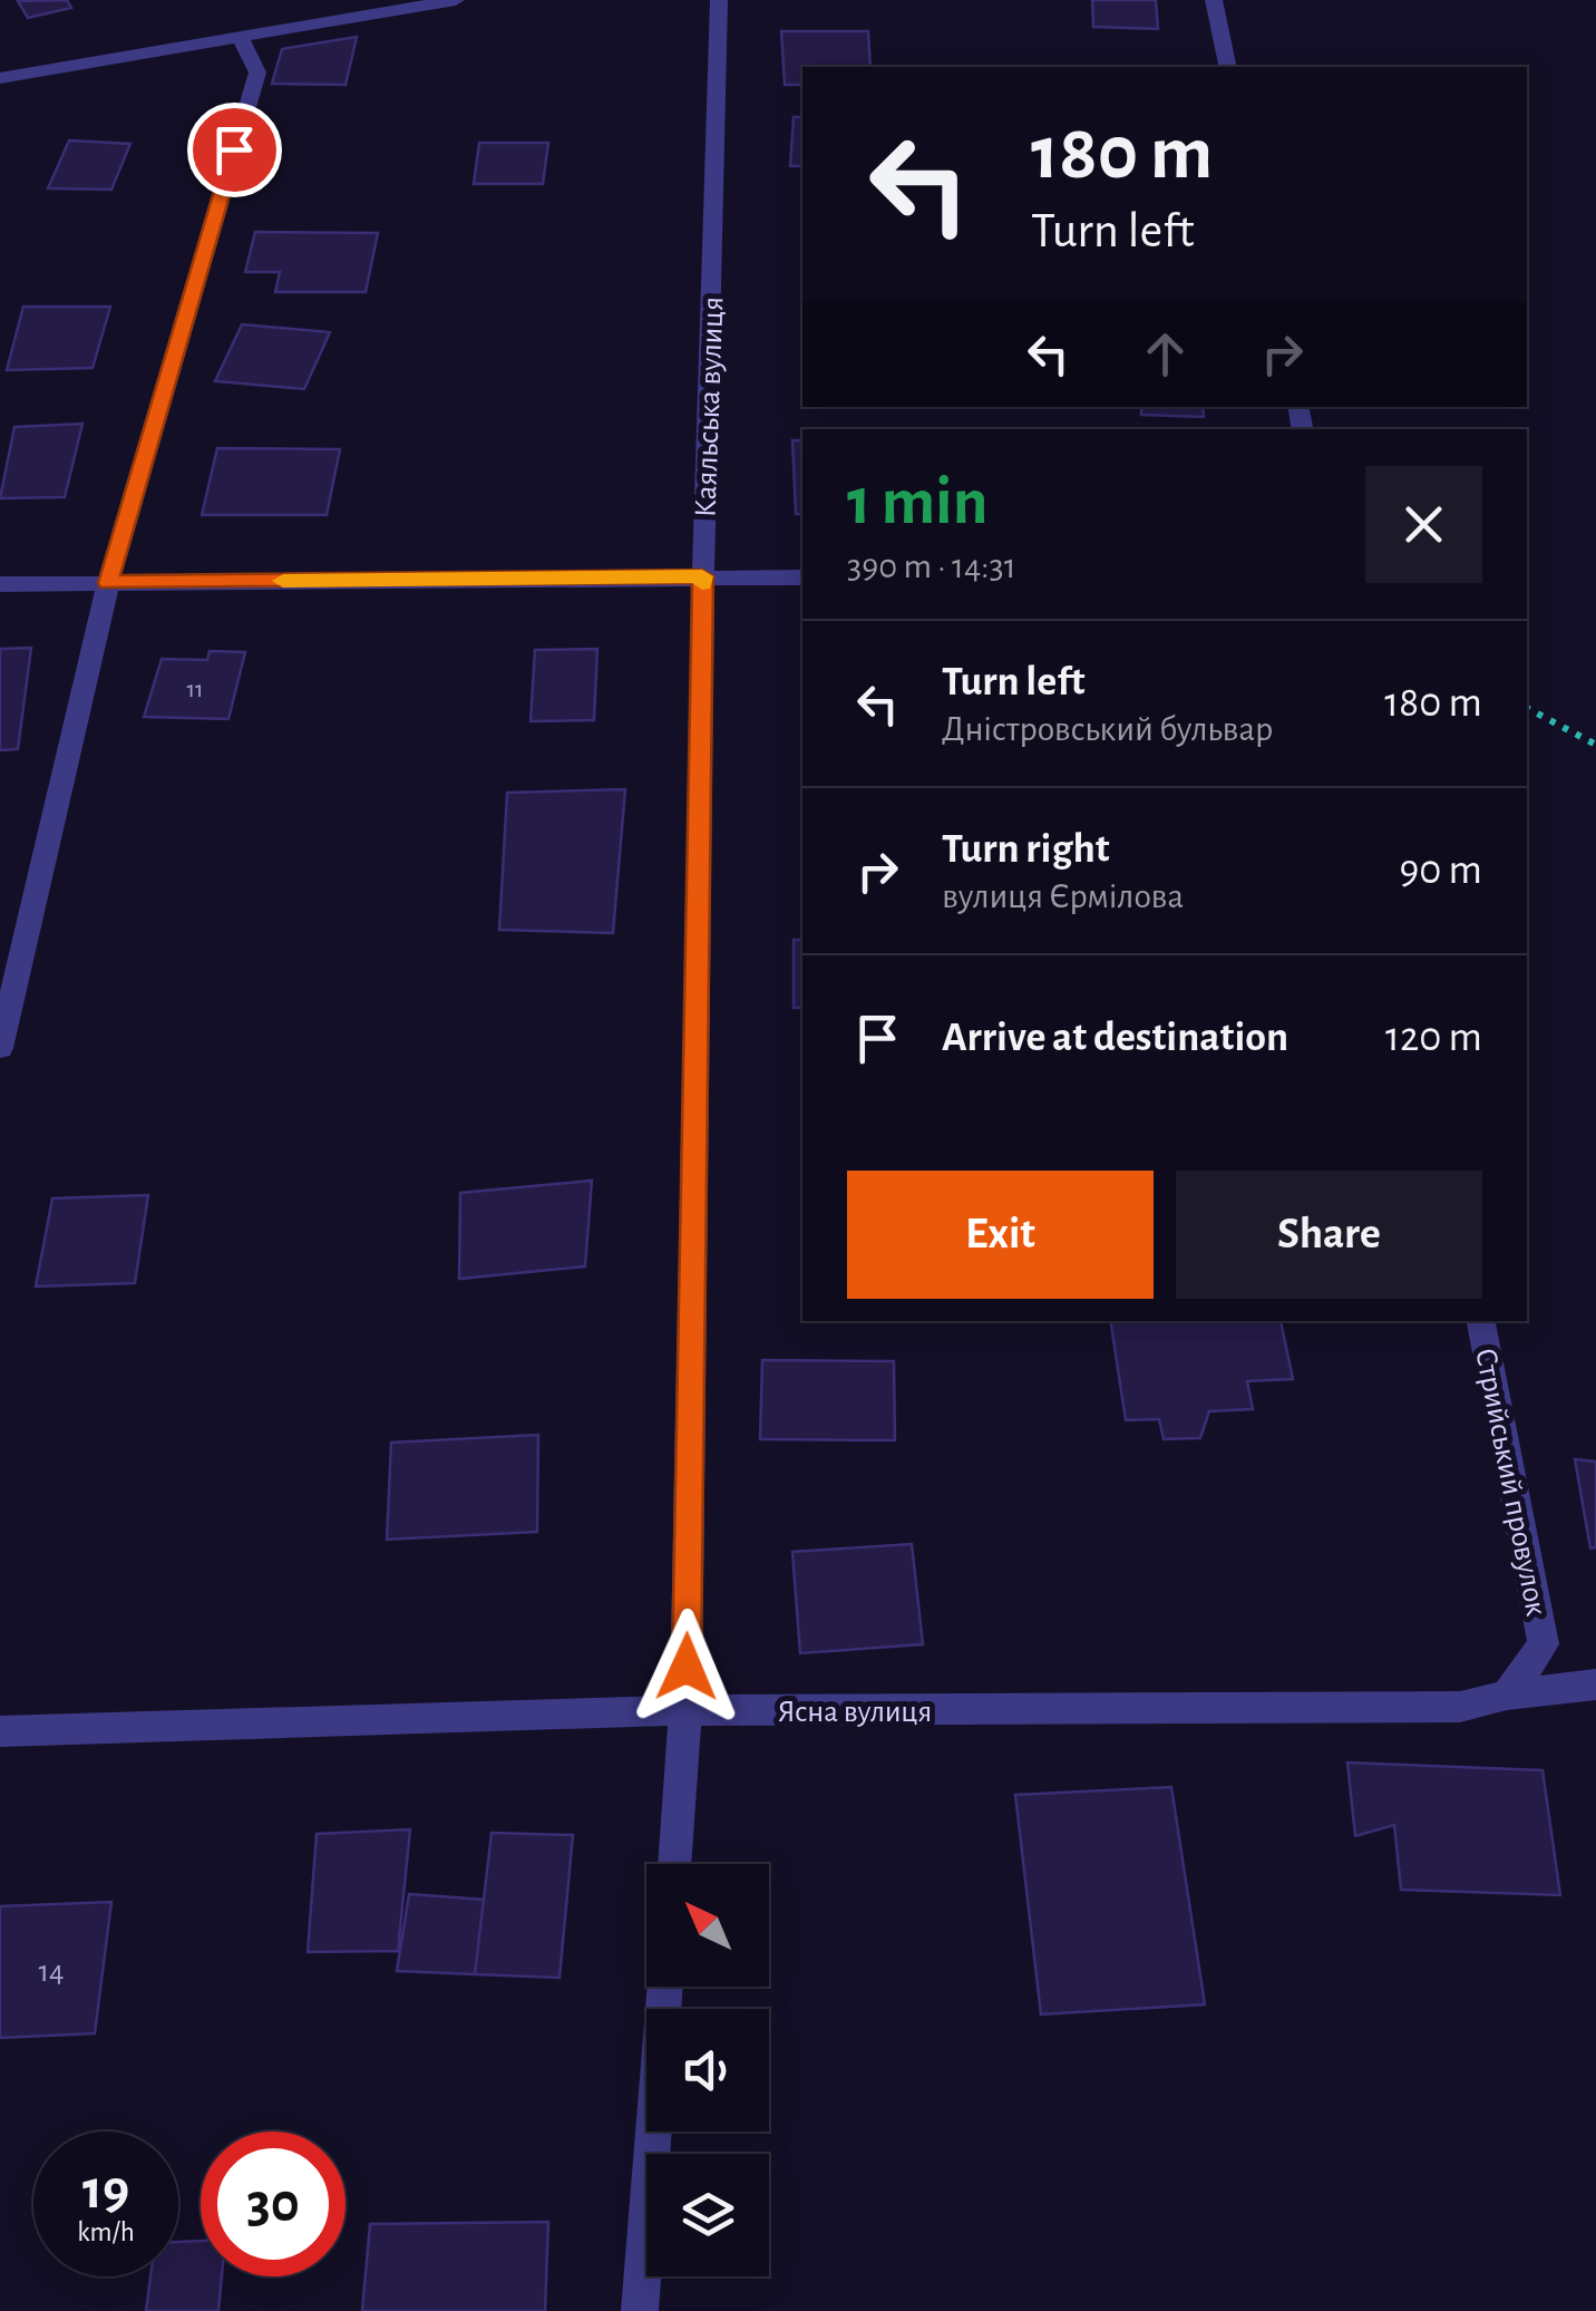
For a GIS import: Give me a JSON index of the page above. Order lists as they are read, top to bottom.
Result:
{
  "streets": {
    "street": ["Каяльська вулиця", "Стрийський провулок", "Ясна вулиця"]
  },
  "crossings": [
    ["Каяльська вулиця", "Ясна вулиця"],
    ["Стрийський провулок", "Ясна вулиця"]
  ],
  "house_numbers": ["11", "14"],
  "north": "top left",
  "page": {
    "turn": ["180 m", "Turn left"],
    "heading": ["1 min", "390 m · 14:31"],
    "list": [
      {
        "name": "Turn left",
        "note": "Дністровський бульвар",
        "value": "180 m"
      },
      {
        "name": "Turn right",
        "note": "вулиця Єрмілова",
        "value": "90 m"
      },
      {
        "name": "Arrive at destination",
        "value": "120 m"
      }
    ],
    "buttons": ["Exit", "Share"],
    "speed": "19 km/h",
    "limit": "30"
  }
}
